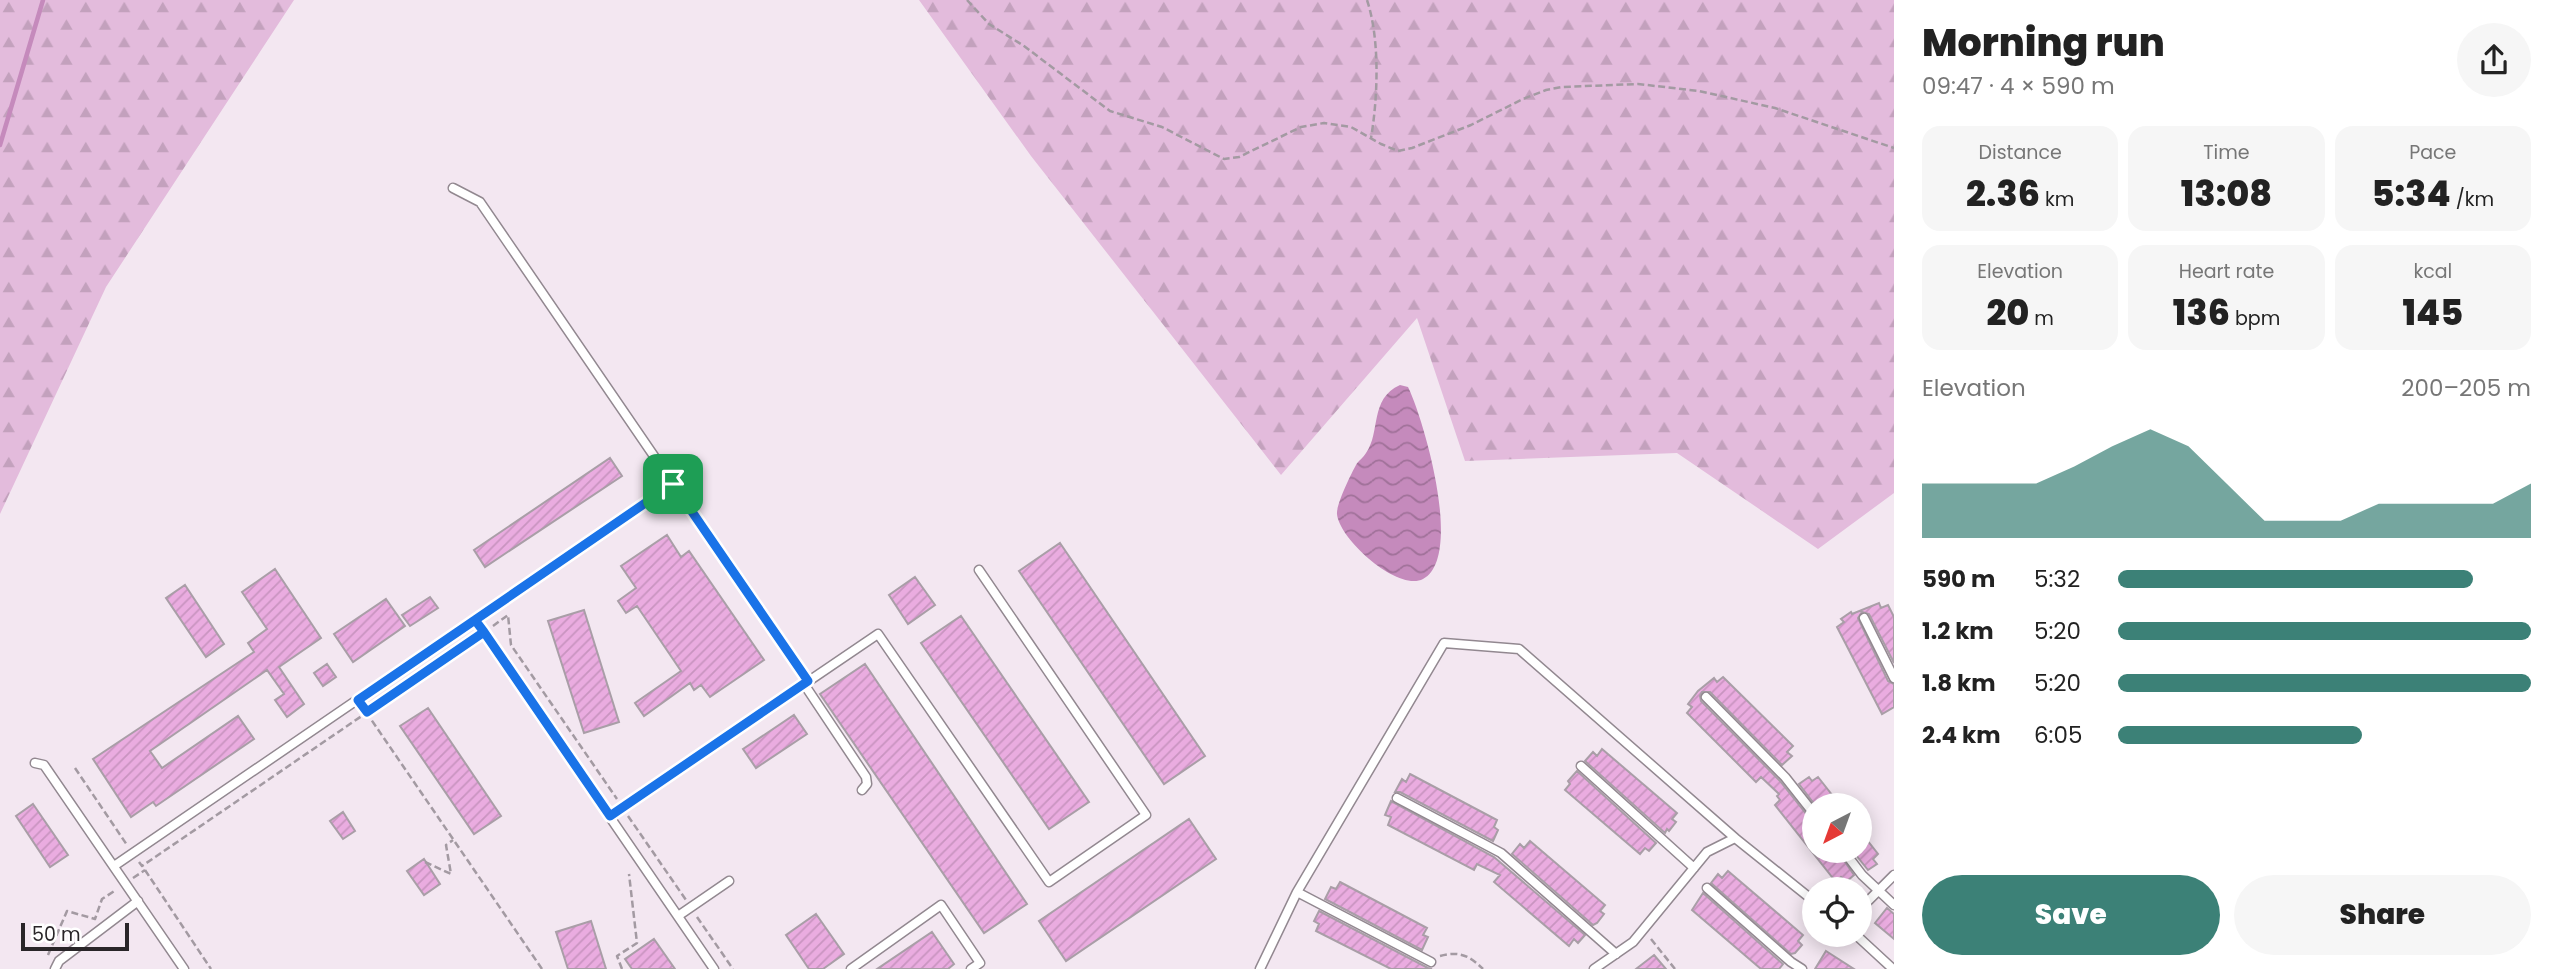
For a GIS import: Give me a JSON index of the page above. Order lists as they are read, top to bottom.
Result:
{
  "scale_bar": "50 m",
  "north": "bottom left",
  "page": {
    "heading": ["Morning run", "09:47 · 4 × 590 m"],
    "stats": [
      ["Distance", "2.36 km"],
      ["Time", "13:08"],
      ["Pace", "5:34 /km"],
      ["Elevation", "20 m"],
      ["Heart rate", "136 bpm"],
      ["kcal", "145"]
    ],
    "chart": ["Elevation", "200–205 m"],
    "list": [
      {
        "name": "590 m",
        "note": "5:32"
      },
      {
        "name": "1.2 km",
        "note": "5:20"
      },
      {
        "name": "1.8 km",
        "note": "5:20"
      },
      {
        "name": "2.4 km",
        "note": "6:05"
      }
    ],
    "buttons": ["Save", "Share"],
    "scale": "50 m"
  }
}
